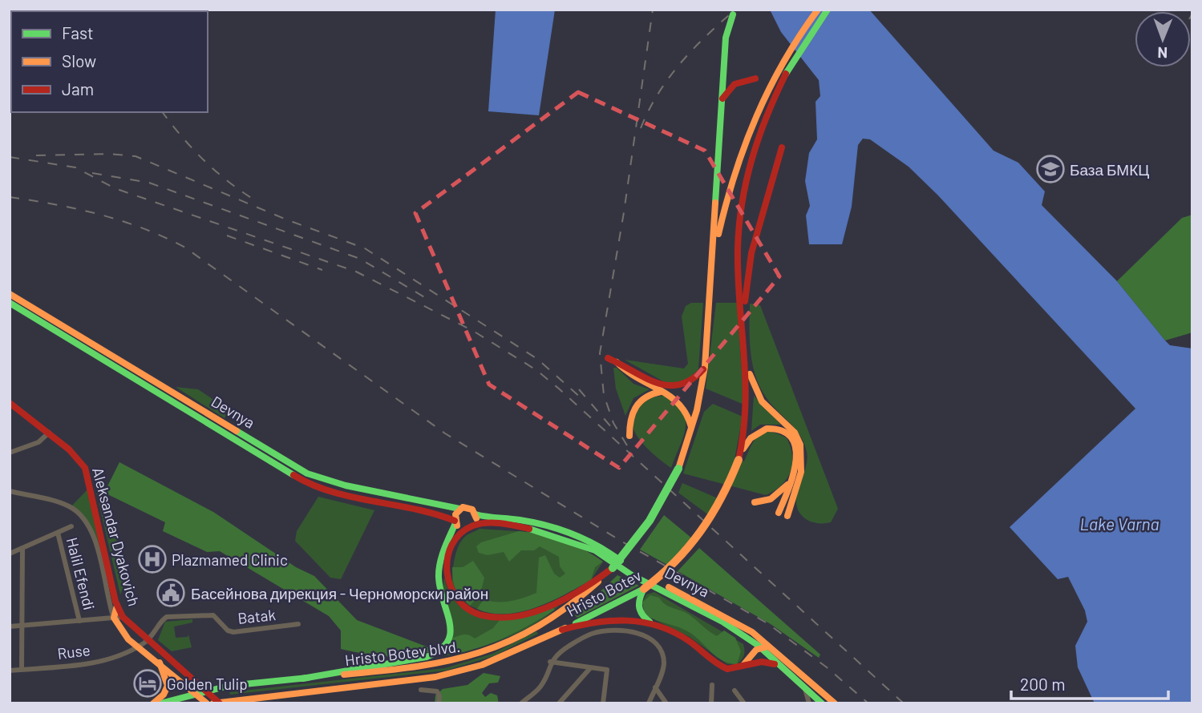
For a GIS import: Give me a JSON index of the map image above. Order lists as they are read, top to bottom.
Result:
{
  "streets": {
    "main road": [
      "Devnya",
      "Aleksandar Dyakovich",
      "Hristo Botev",
      "Hristo Botev blvd."
    ],
    "street": ["Halil Efendi", "Batak", "Ruse"]
  },
  "crossings": [
    ["Aleksandar Dyakovich", "Batak"],
    ["Aleksandar Dyakovich", "Ruse"],
    ["Aleksandar Dyakovich", "Hristo Botev blvd."],
    ["Batak", "Ruse"]
  ],
  "water": ["Lake Varna"],
  "places": {
    "school or university": ["База БМКЦ"],
    "hospital": ["Plazmamed Clinic"],
    "public building": ["Басейнова дирекция - Черноморски район"],
    "hotel": ["Golden Tulip"]
  },
  "legend": ["Fast", "Slow", "Jam"],
  "scale_bar": "200 m",
  "north": "bottom"
}
